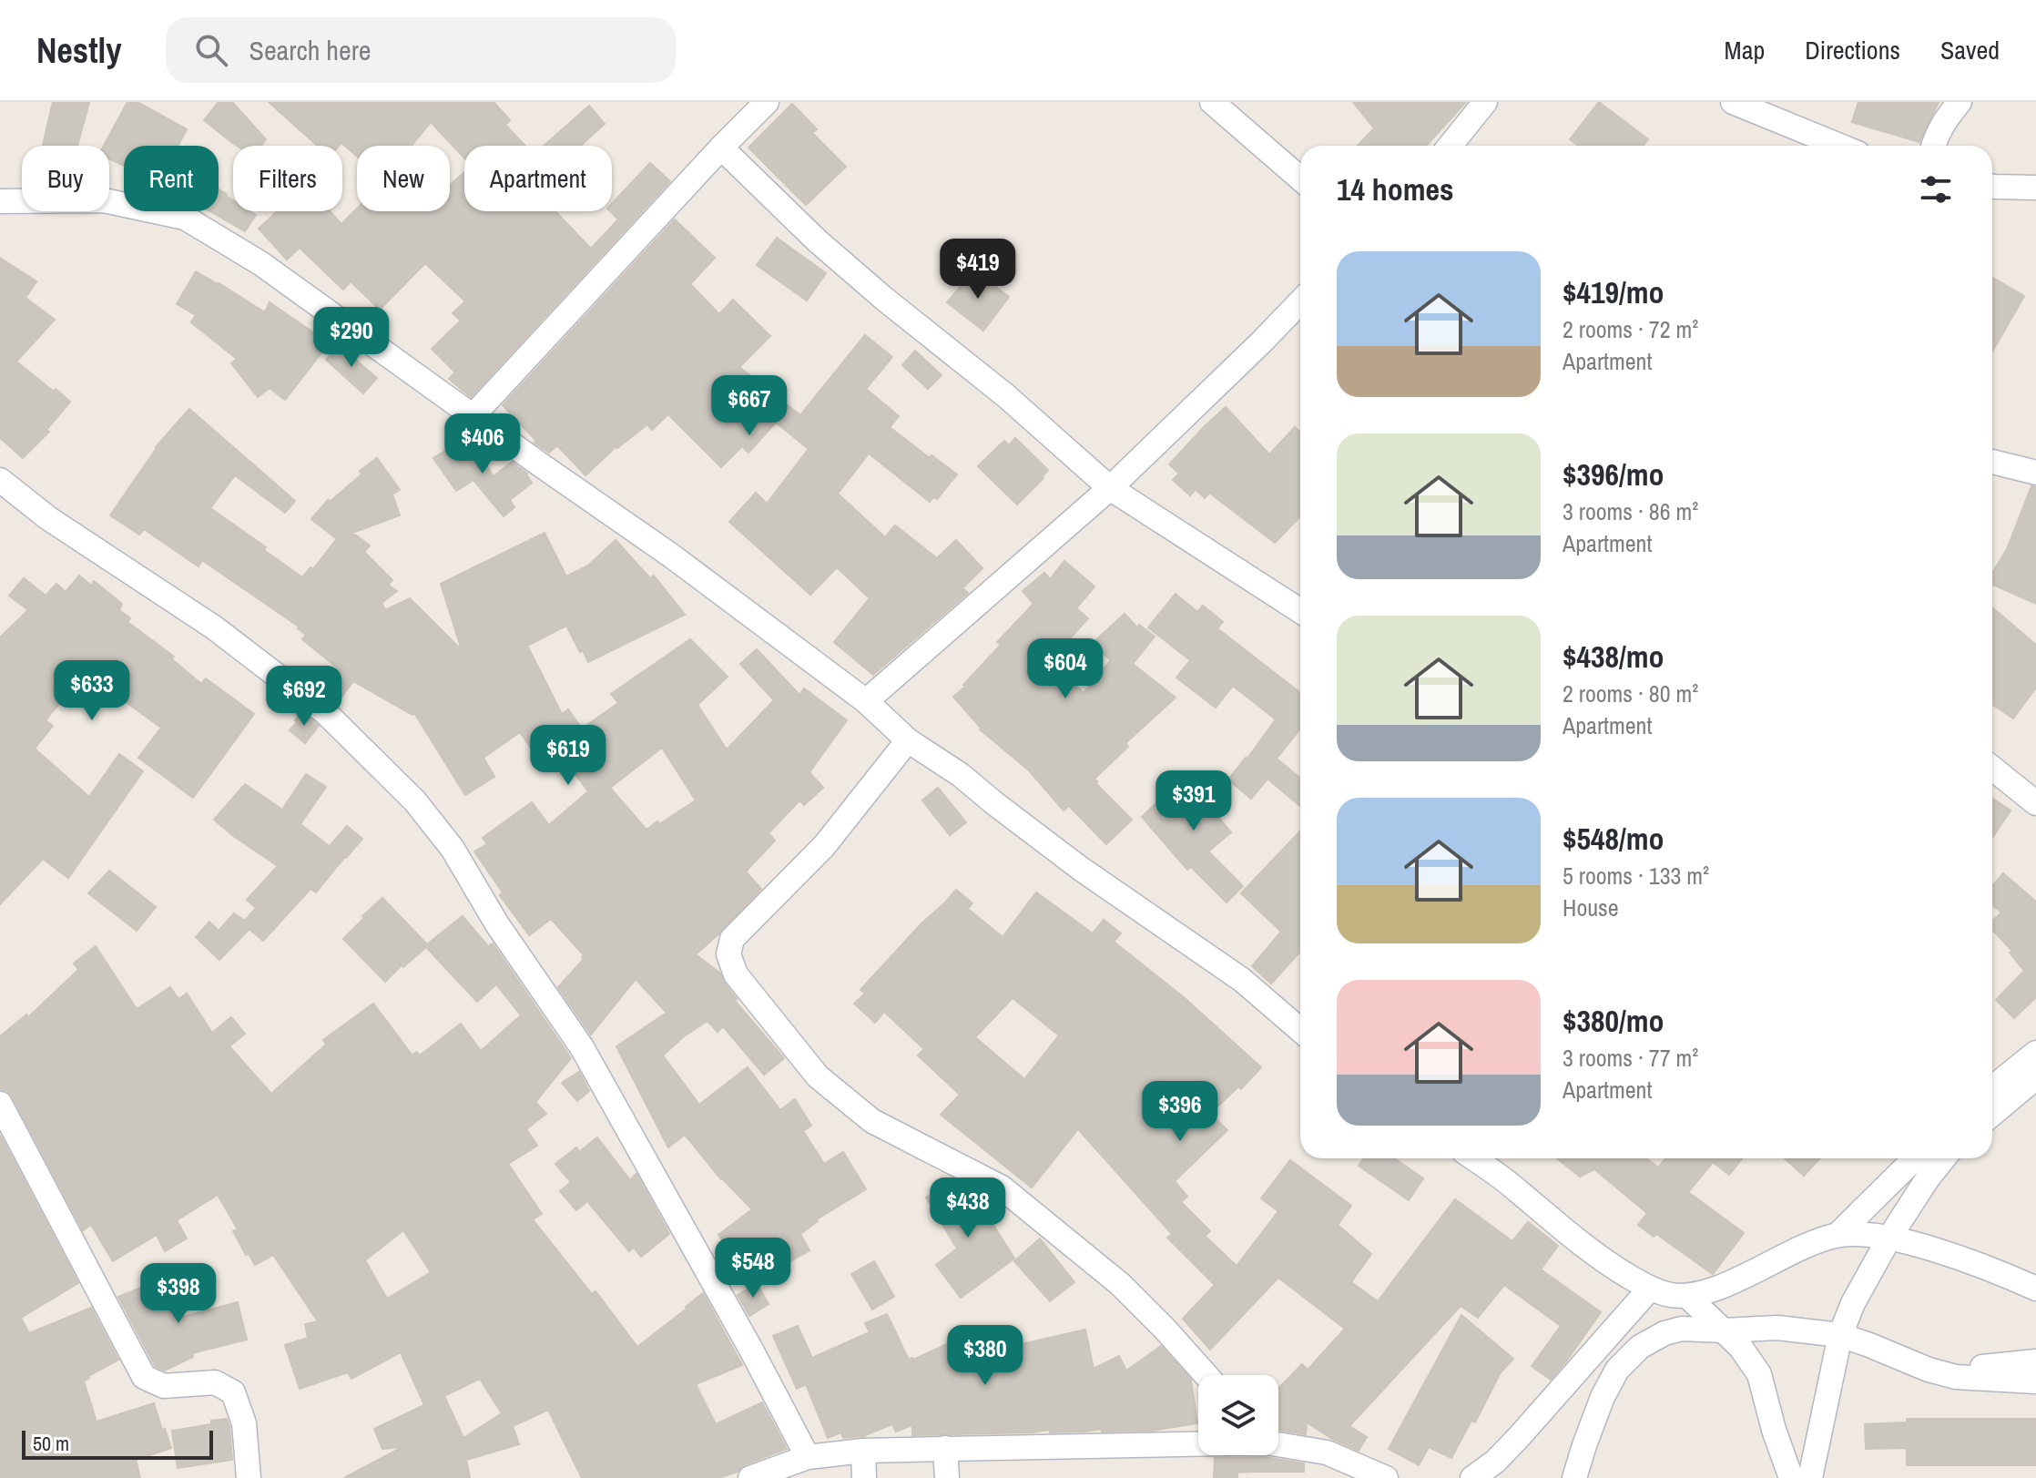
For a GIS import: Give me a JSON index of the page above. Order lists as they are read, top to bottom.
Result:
{
  "scale_bar": "50 m",
  "page": {
    "header": "Nestly",
    "search": "Search here",
    "nav": ["Map", "Directions", "Saved"],
    "chip": [
      "Buy",
      "Rent",
      "Filters",
      "New",
      "Apartment"
    ],
    "heading": "14 homes",
    "list": [
      {
        "name": "$419/mo",
        "note": "2 rooms · 72 m² · Apartment"
      },
      {
        "name": "$396/mo",
        "note": "3 rooms · 86 m² · Apartment"
      },
      {
        "name": "$438/mo",
        "note": "2 rooms · 80 m² · Apartment"
      },
      {
        "name": "$548/mo",
        "note": "5 rooms · 133 m² · House"
      },
      {
        "name": "$380/mo",
        "note": "3 rooms · 77 m² · Apartment"
      }
    ],
    "price": [
      "$419",
      "$290",
      "$667",
      "$406",
      "$604",
      "$633",
      "$692",
      "$619",
      "$391",
      "$396",
      "$438",
      "$548",
      "$398",
      "$380"
    ],
    "scale": "50 m"
  }
}
